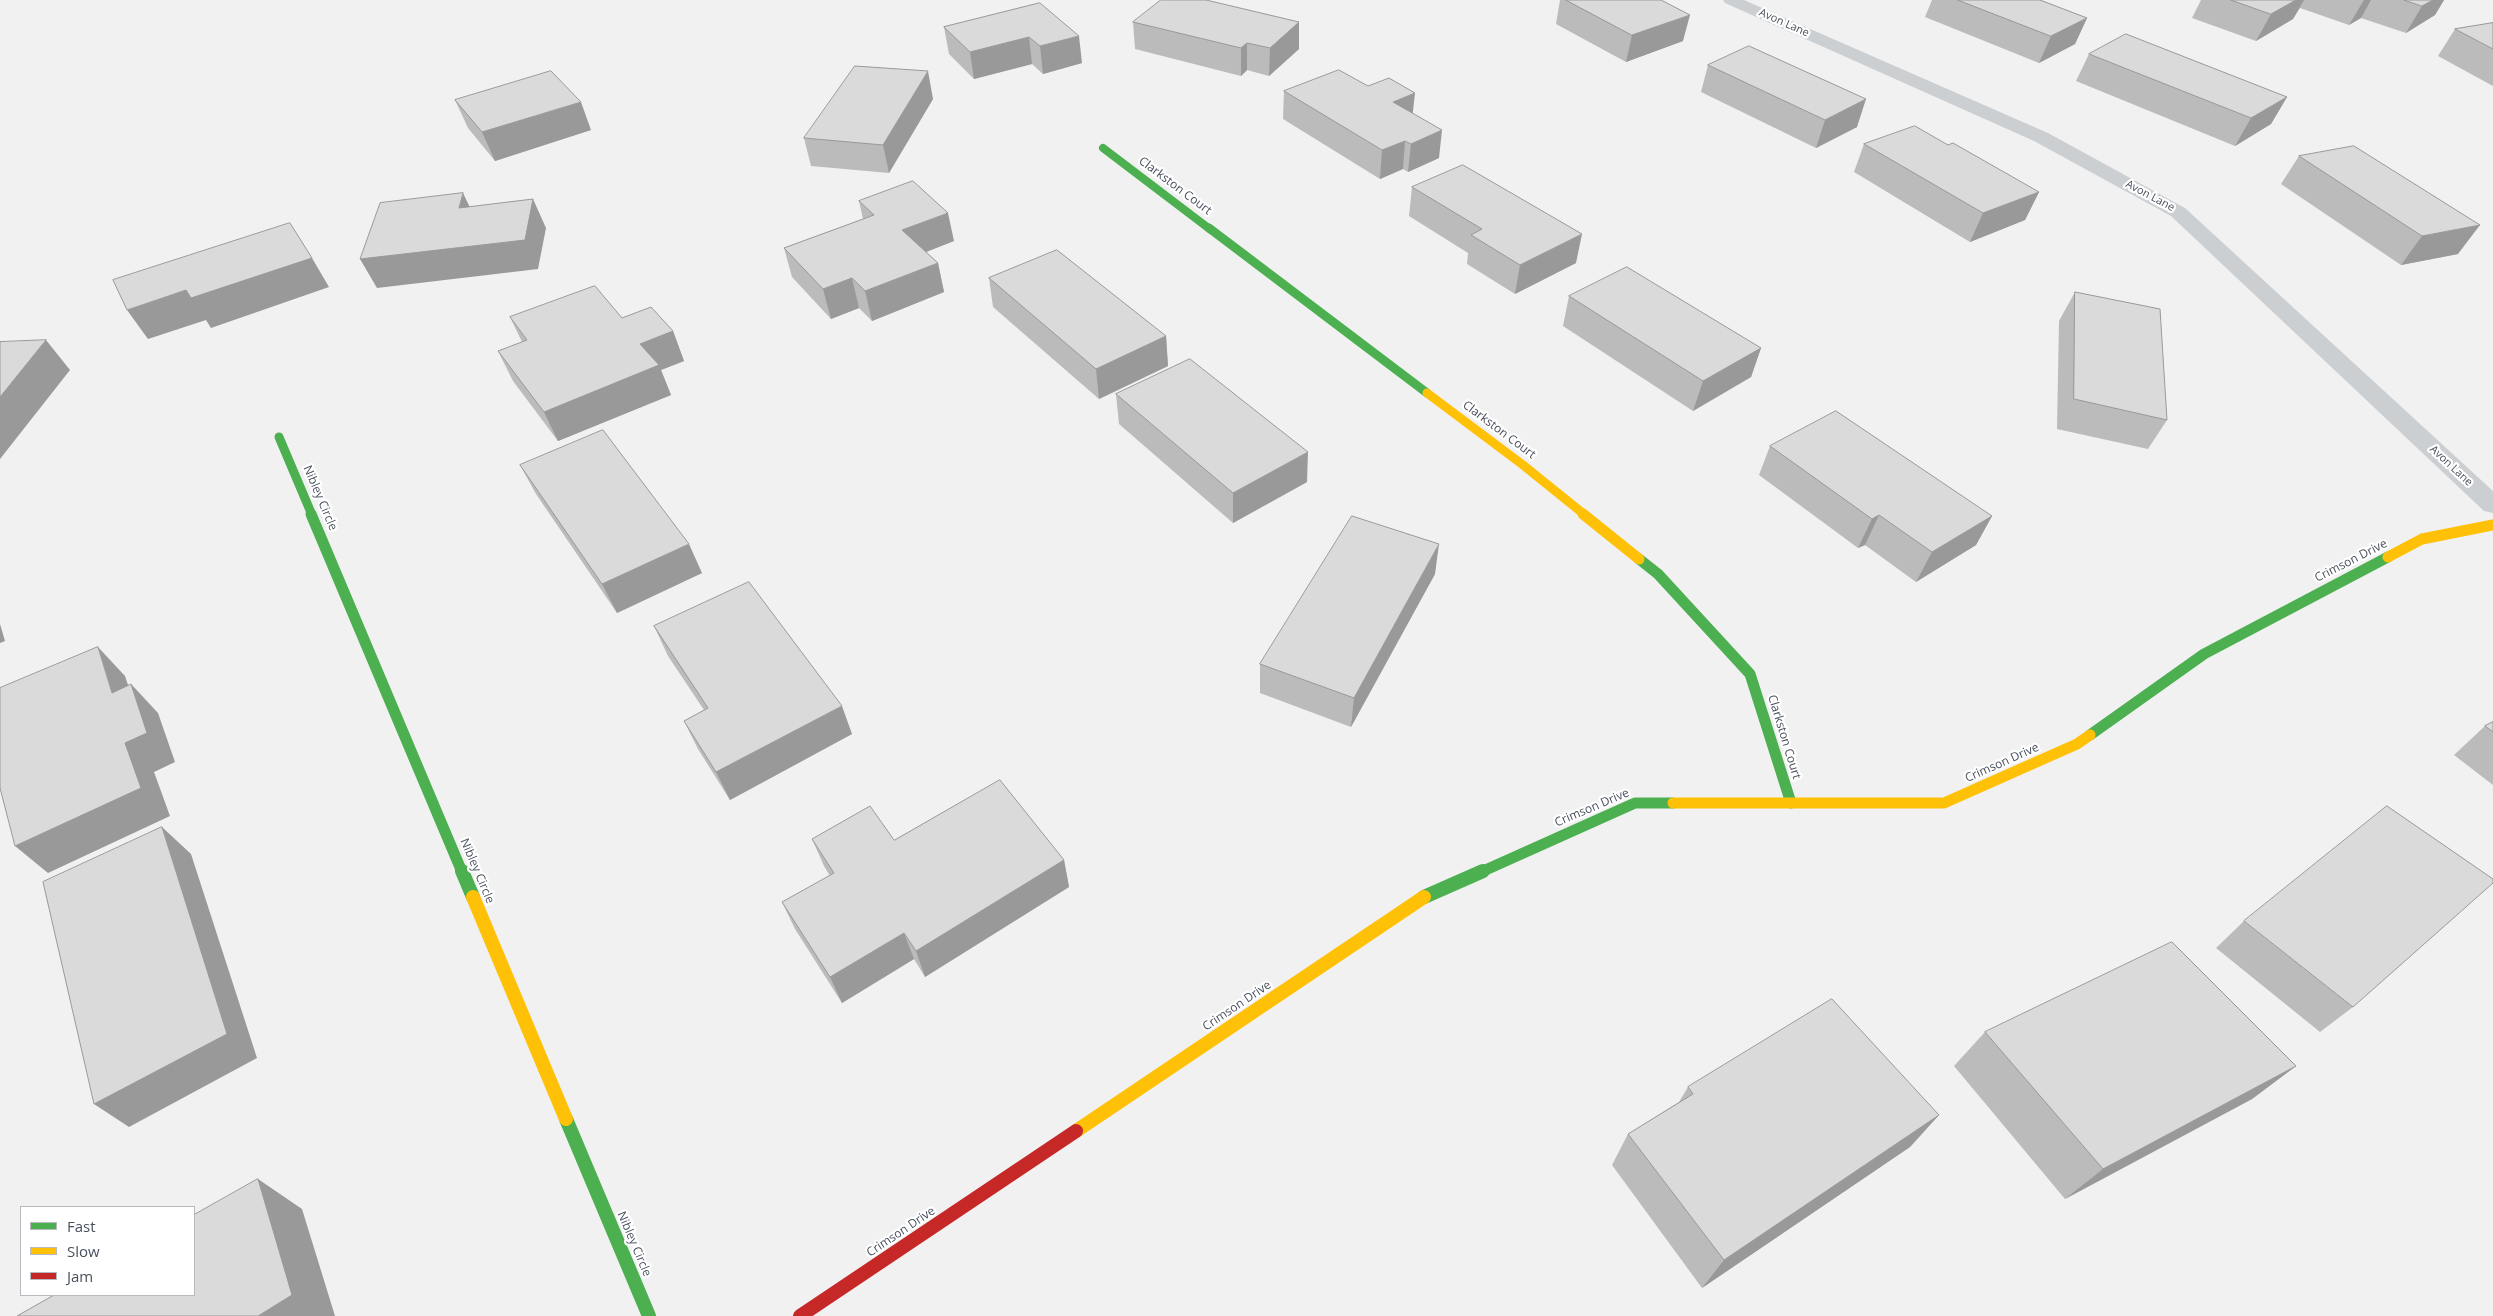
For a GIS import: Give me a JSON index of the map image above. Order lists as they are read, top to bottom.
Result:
{
  "streets": {
    "street": [
      "Avon Lane",
      "Clarkston Court",
      "Nibley Circle",
      "Crimson Drive"
    ]
  },
  "crossings": [
    ["Clarkston Court", "Crimson Drive"]
  ],
  "legend": ["Fast", "Slow", "Jam"]
}
